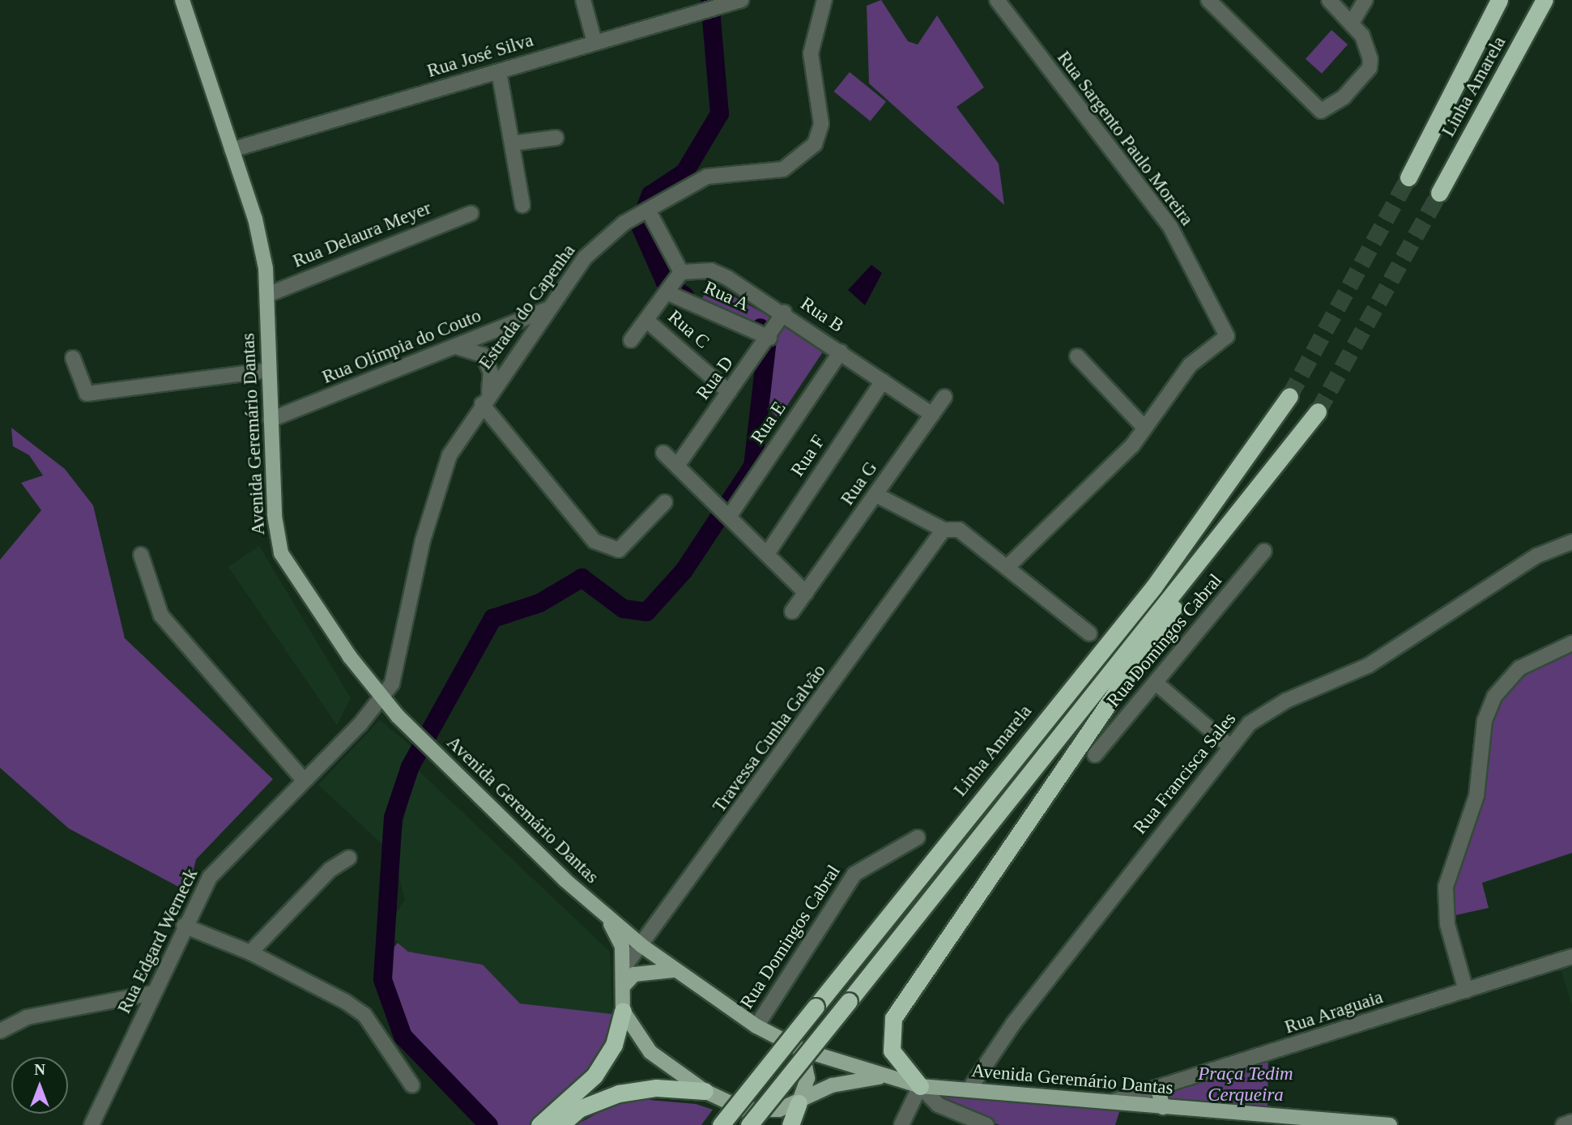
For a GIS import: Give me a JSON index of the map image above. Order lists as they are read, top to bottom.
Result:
{
  "streets": {
    "highway": ["Linha Amarela"],
    "main road": ["Avenida Geremário Dantas"],
    "street": [
      "Rua José Silva",
      "Rua Sargento Paulo Moreira",
      "Rua Delaura Meyer",
      "Rua A",
      "Estrada do Capenha",
      "Rua B",
      "Rua C",
      "Rua Olímpia do Couto",
      "Rua D",
      "Rua E",
      "Rua F",
      "Rua G",
      "Rua Domingos Cabral",
      "Travessa Cunha Galvão",
      "Rua Francisca Sales",
      "Rua Edgard Werneck",
      "Rua Araguaia"
    ]
  },
  "crossings": [
    ["Rua José Silva", "Avenida Geremário Dantas"],
    ["Rua Delaura Meyer", "Avenida Geremário Dantas"],
    ["Rua A", "Rua B"],
    ["Rua A", "Rua D"],
    ["Estrada do Capenha", "Rua Olímpia do Couto"],
    ["Estrada do Capenha", "Avenida Geremário Dantas"],
    ["Estrada do Capenha", "Rua Edgard Werneck"],
    ["Rua B", "Rua D"],
    ["Rua B", "Rua E"],
    ["Rua B", "Rua F"],
    ["Rua B", "Rua G"],
    ["Rua C", "Rua D"],
    ["Rua Olímpia do Couto", "Avenida Geremário Dantas"],
    ["Avenida Geremário Dantas", "Rua Domingos Cabral"],
    ["Avenida Geremário Dantas", "Travessa Cunha Galvão"],
    ["Avenida Geremário Dantas", "Rua Francisca Sales"],
    ["Avenida Geremário Dantas", "Rua Edgard Werneck"],
    ["Avenida Geremário Dantas", "Rua Araguaia"]
  ],
  "parks": ["Praça Tedim Cerqueira"],
  "north": "top"
}
